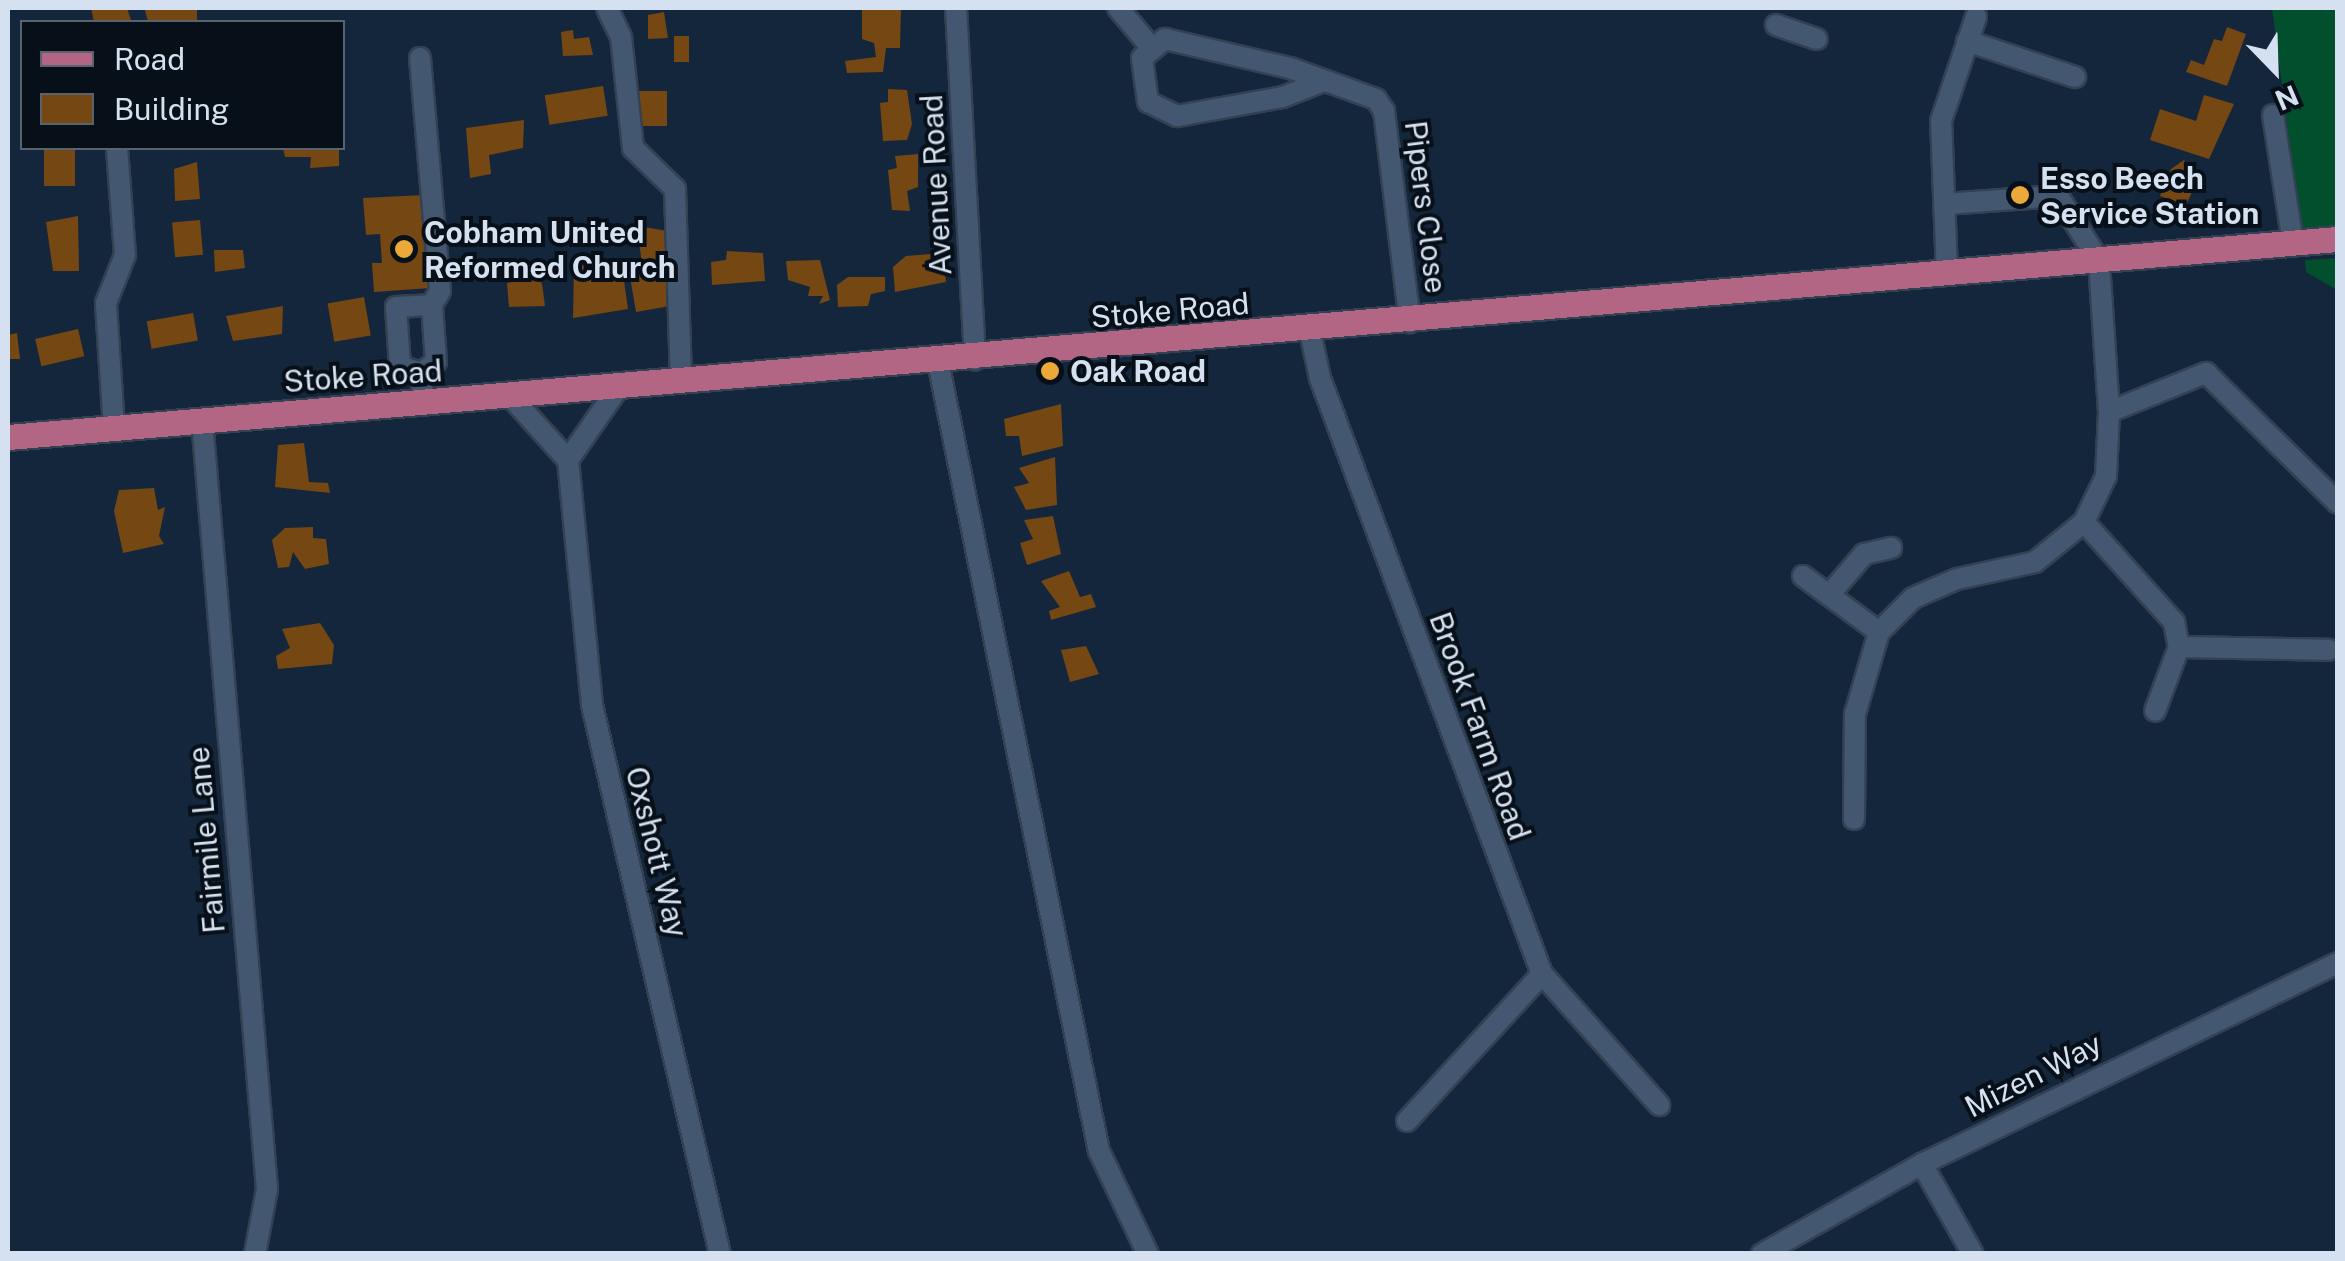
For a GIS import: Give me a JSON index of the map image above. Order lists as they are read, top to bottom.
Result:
{
  "streets": {
    "main road": ["Stoke Road"],
    "street": [
      "Avenue Road",
      "Pipers Close",
      "Brook Farm Road",
      "Fairmile Lane",
      "Oxshott Way",
      "Mizen Way"
    ]
  },
  "crossings": [
    ["Avenue Road", "Stoke Road"],
    ["Pipers Close", "Stoke Road"],
    ["Stoke Road", "Brook Farm Road"],
    ["Stoke Road", "Fairmile Lane"]
  ],
  "places": ["Esso Beech Service Station", "Cobham United Reformed Church", "Oak Road"],
  "legend": ["Road", "Building"],
  "north": "bottom right"
}
